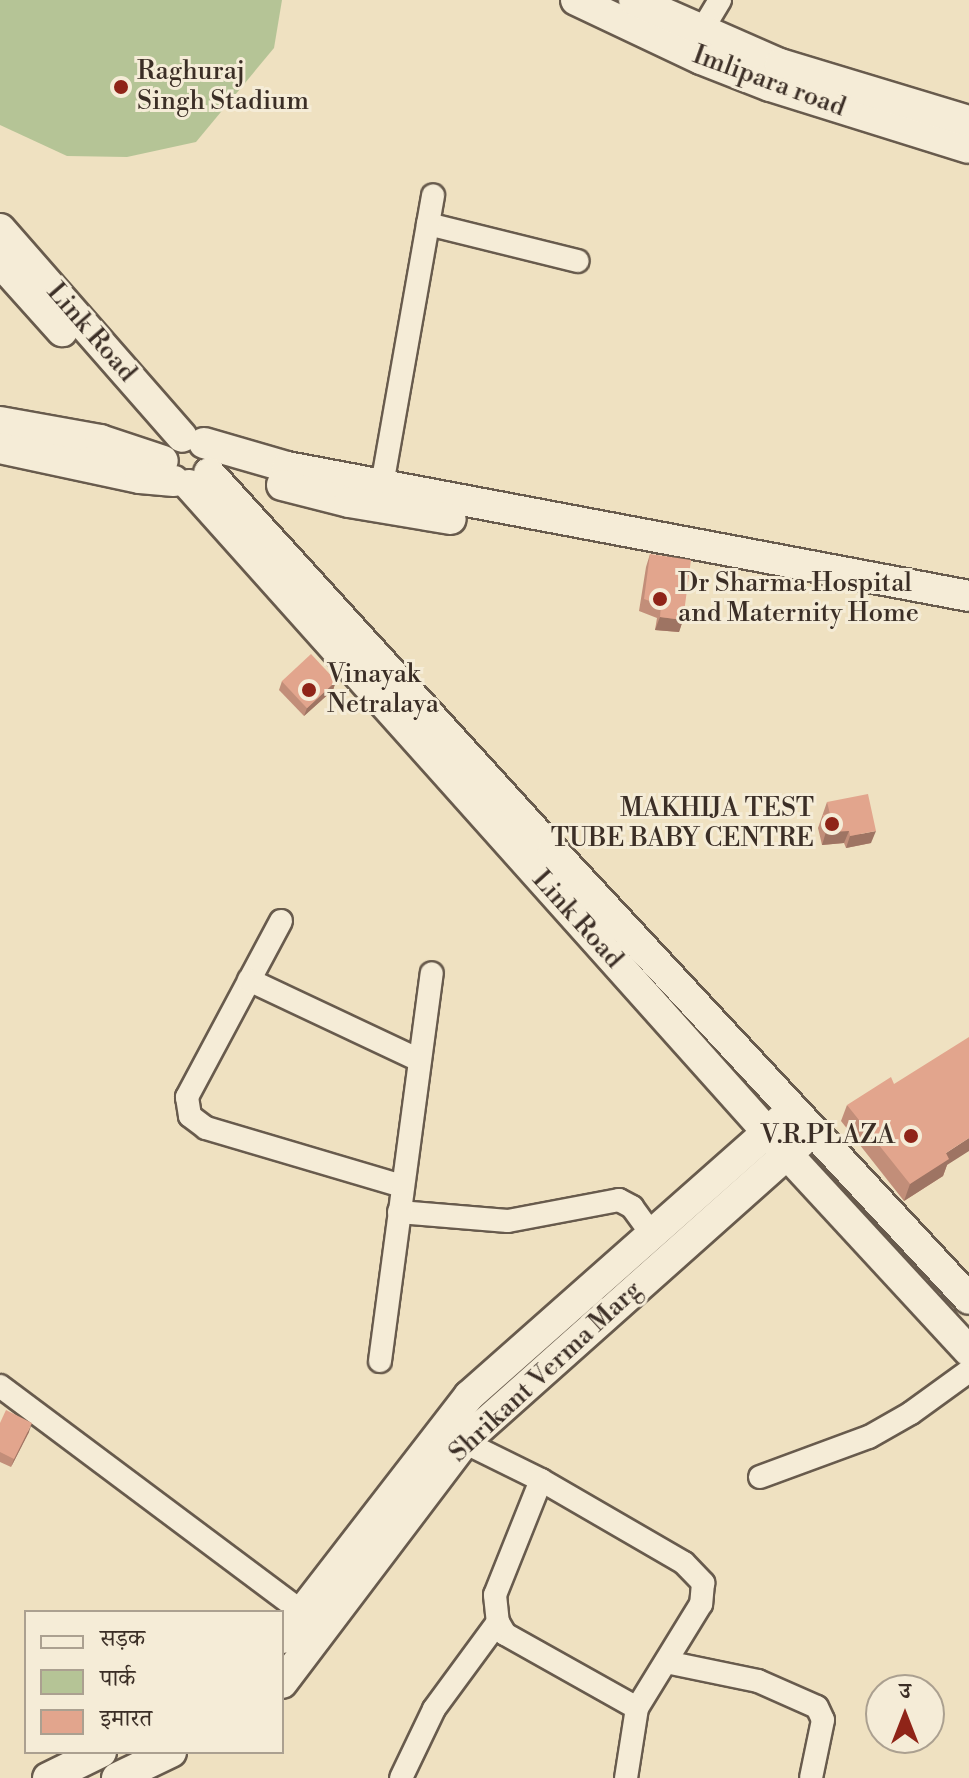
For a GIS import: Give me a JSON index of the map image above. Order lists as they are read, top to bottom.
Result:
{
  "streets": {
    "street": ["Imlipara road", "Link Road", "Shrikant Verma Marg"]
  },
  "crossings": [
    ["Link Road", "Shrikant Verma Marg"]
  ],
  "places": [
    "Raghuraj Singh Stadium",
    "Dr Sharma Hospital and Maternity Home",
    "Vinayak Netralaya",
    "MAKHIJA TEST TUBE BABY CENTRE",
    "V.R.PLAZA"
  ],
  "legend": ["सड़क", "पार्क", "इमारत"],
  "north": "top"
}
